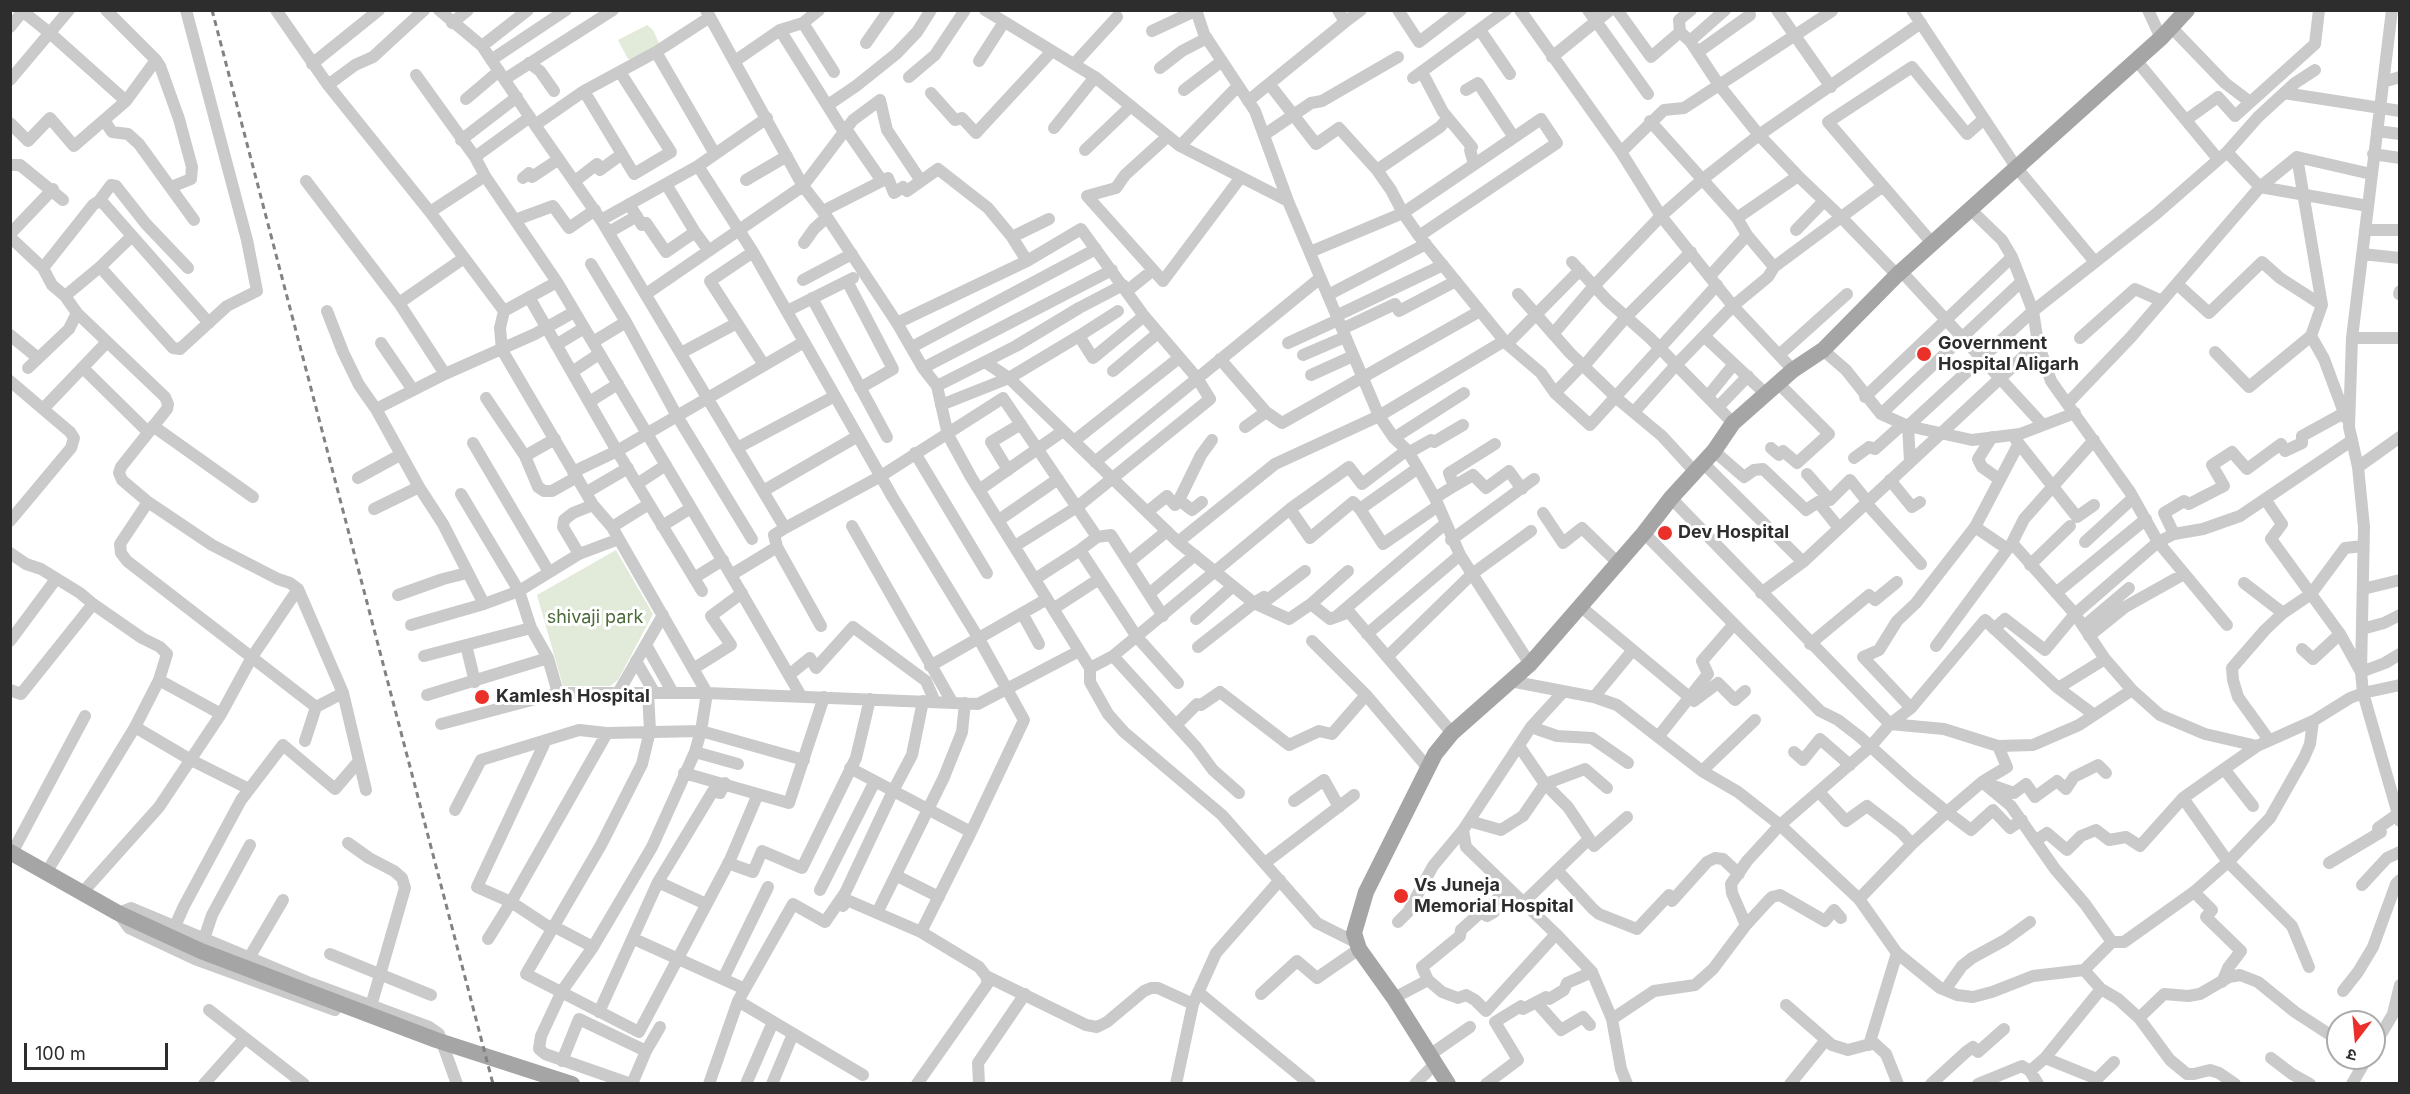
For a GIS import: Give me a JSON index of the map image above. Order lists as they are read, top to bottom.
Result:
{
  "parks": ["shivaji park"],
  "places": [
    "Government Hospital Aligarh",
    "Dev Hospital",
    "Kamlesh Hospital",
    "Vs Juneja Memorial Hospital"
  ],
  "scale_bar": "100 m",
  "north": "bottom"
}
